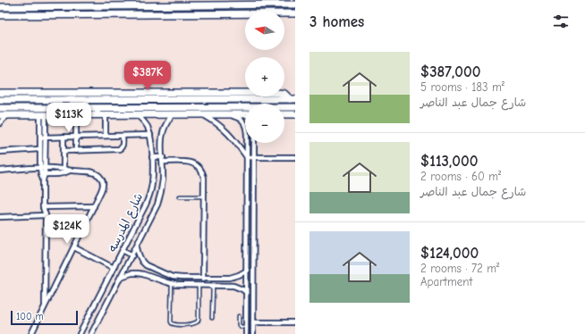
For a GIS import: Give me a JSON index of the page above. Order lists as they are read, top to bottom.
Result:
{
  "streets": {
    "street": ["شارع المدرسه"]
  },
  "scale_bar": "100 m",
  "north": "left",
  "page": {
    "heading": "3 homes",
    "map_buttons": ["+", "−"],
    "list": [
      {
        "name": "$387,000",
        "note": "5 rooms · 183 m² · شارع جمال عبد الناصر"
      },
      {
        "name": "$113,000",
        "note": "2 rooms · 60 m² · شارع جمال عبد الناصر"
      },
      {
        "name": "$124,000",
        "note": "2 rooms · 72 m² · Apartment"
      }
    ],
    "price": ["$387K", "$113K", "$124K"],
    "scale": "100 m"
  }
}
